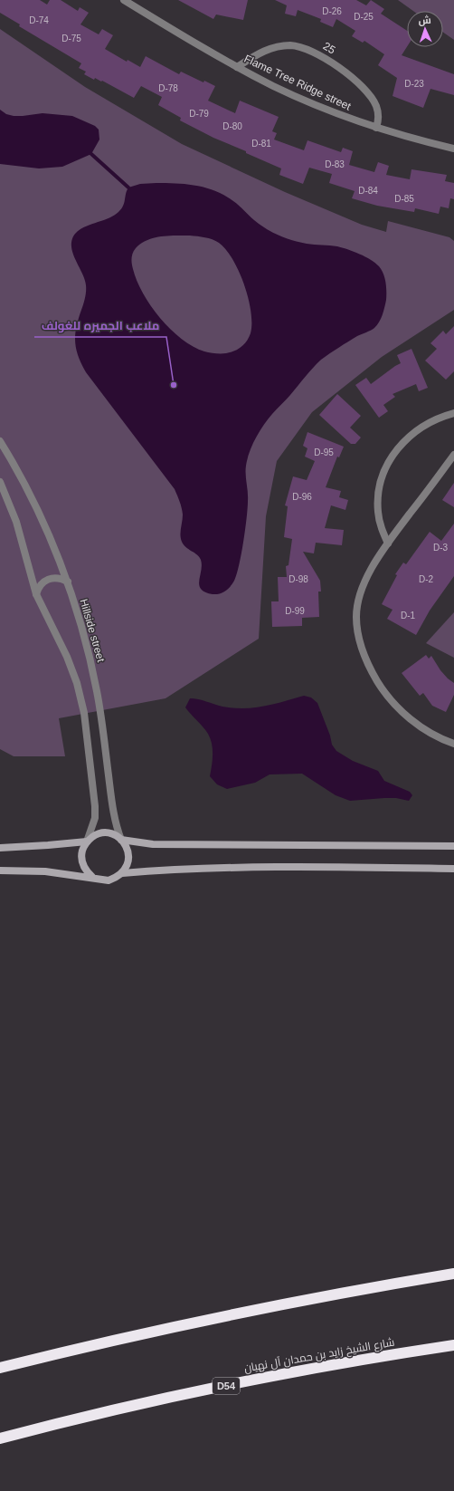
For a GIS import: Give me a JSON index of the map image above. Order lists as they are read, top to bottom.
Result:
{
  "streets": {
    "highway": ["شارع الشيخ زايد بن حمدان آل نهيان", "D54"],
    "street": ["25", "Flame Tree Ridge street", "Hillside street"]
  },
  "crossings": [
    ["25", "Flame Tree Ridge street"]
  ],
  "places": ["ملاعب الجميره للغولف"],
  "house_numbers": [
    "D-26",
    "D-25",
    "D-74",
    "D-75",
    "D-23",
    "D-78",
    "D-79",
    "D-80",
    "D-81",
    "D-83",
    "D-84",
    "D-85",
    "D-95",
    "D-96",
    "D-3",
    "D-98",
    "D-2",
    "D-99",
    "D-1"
  ],
  "north": "top"
}
